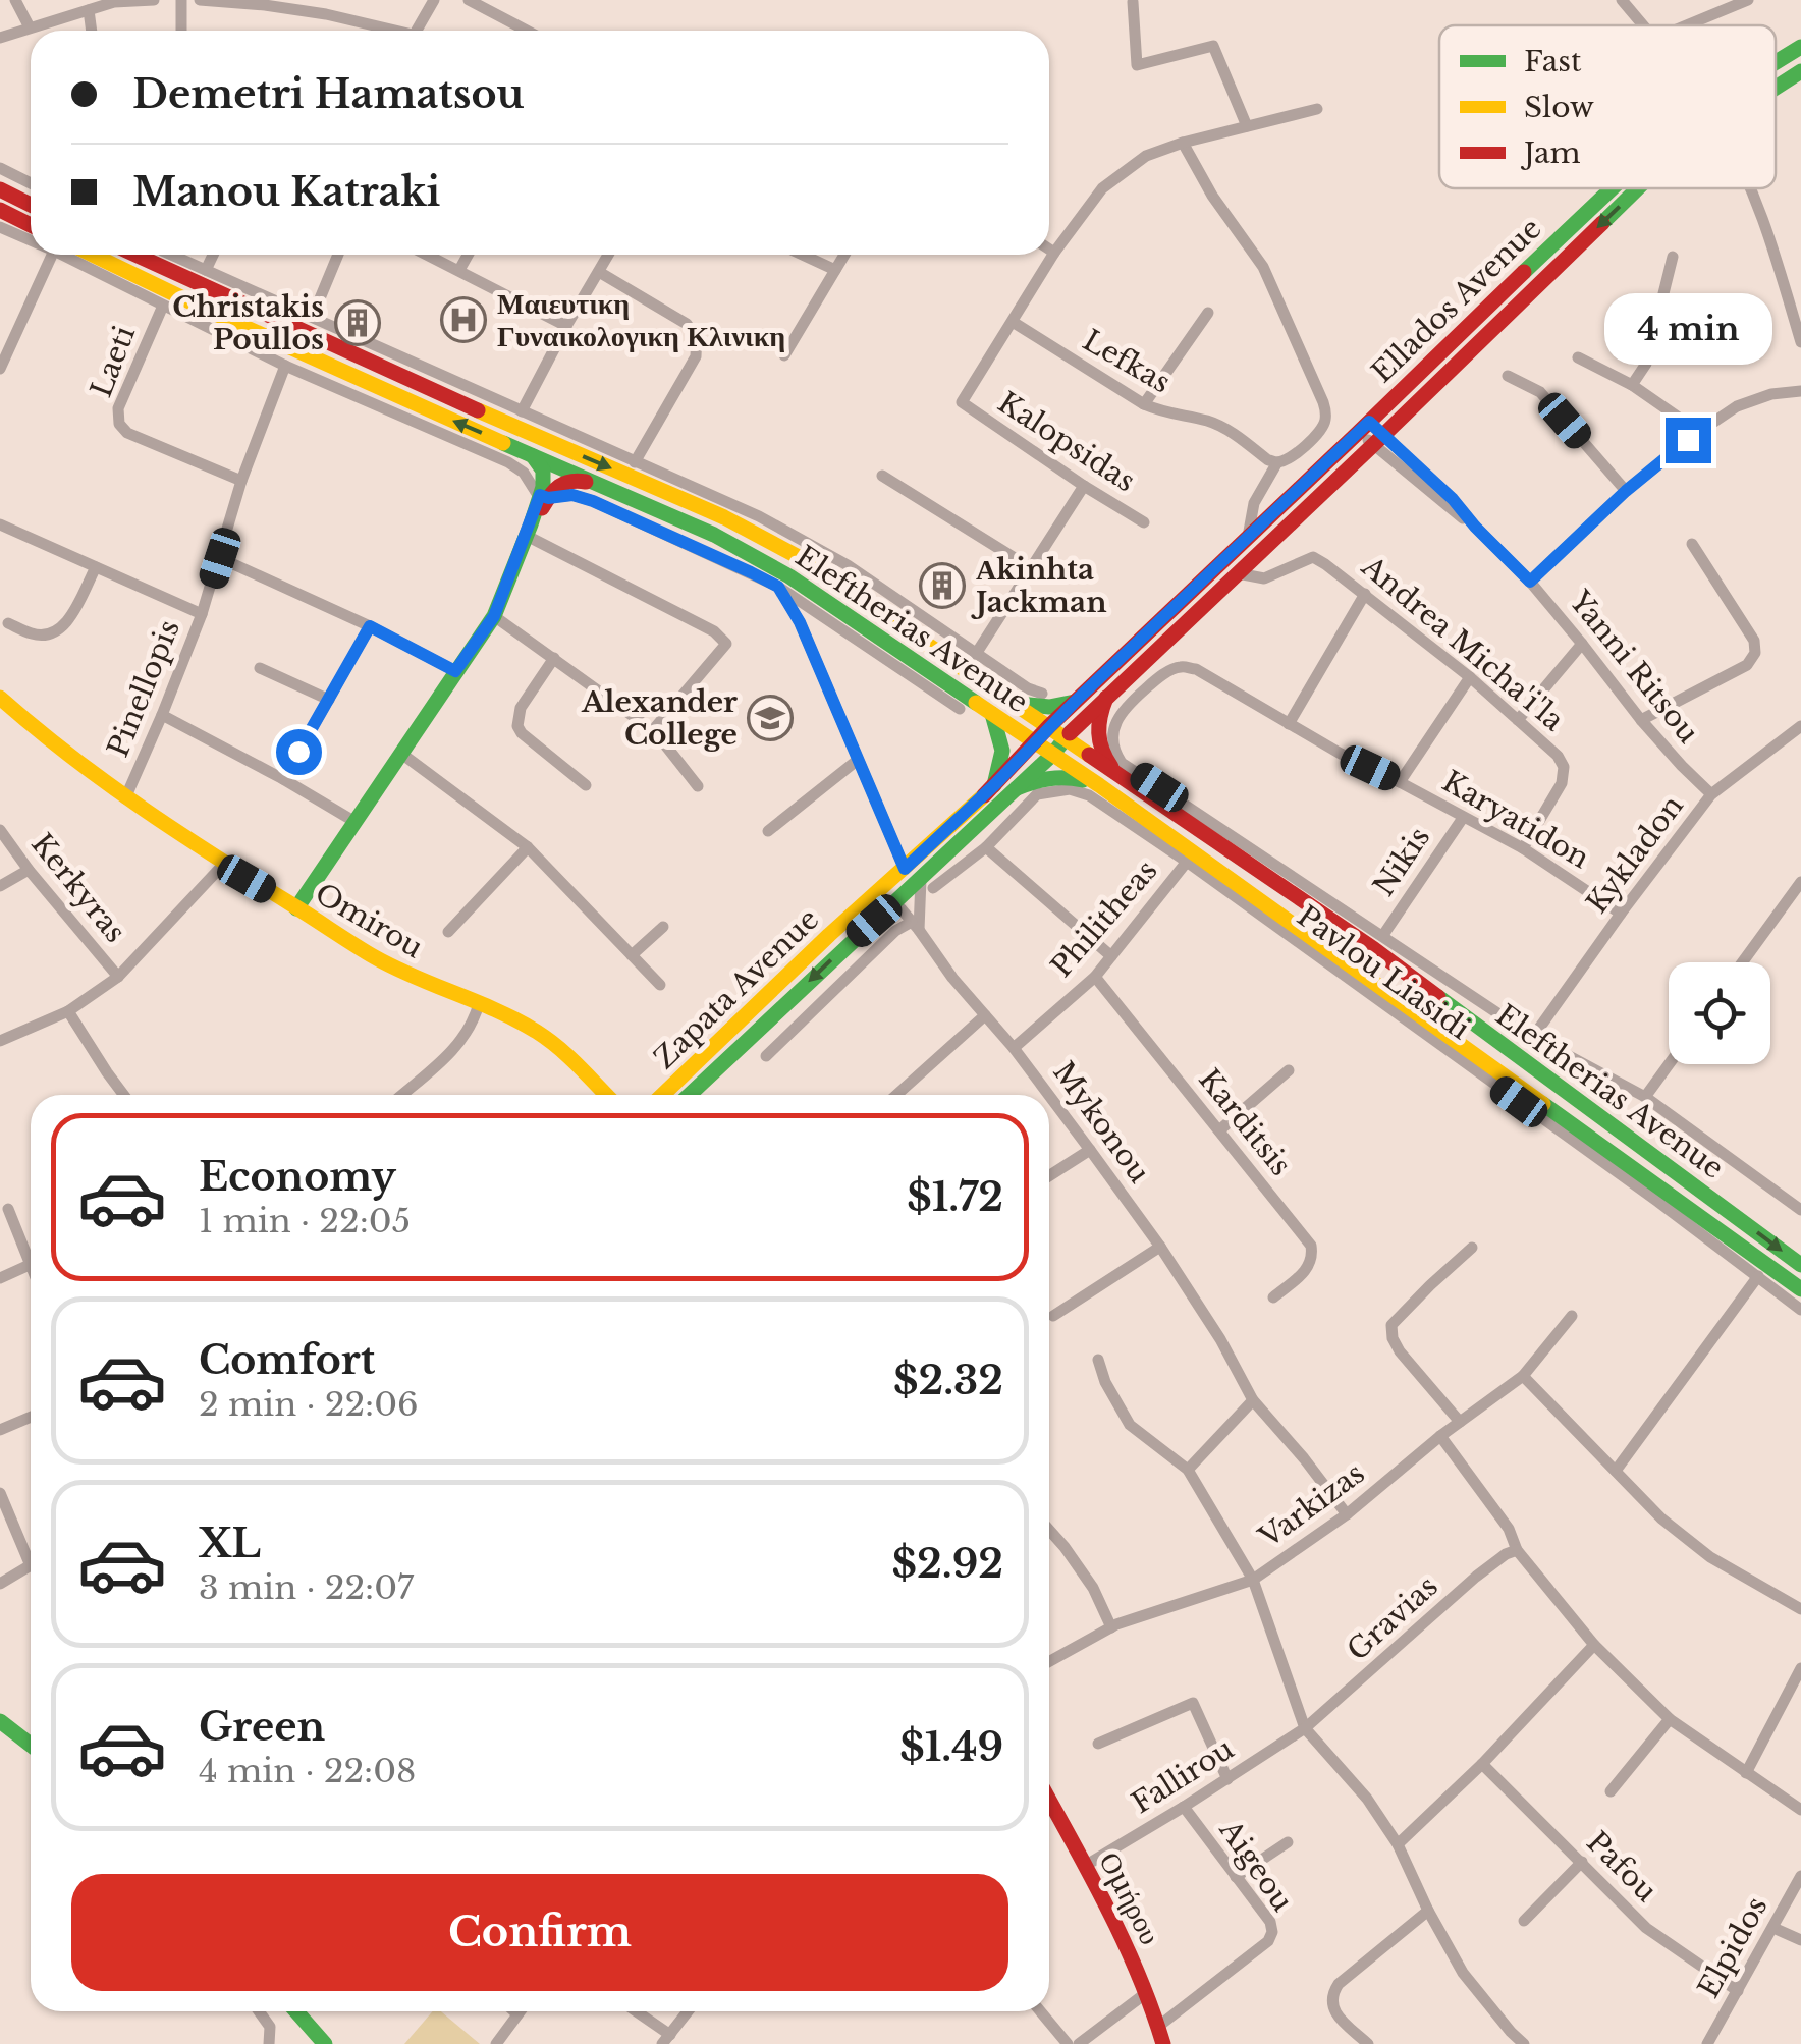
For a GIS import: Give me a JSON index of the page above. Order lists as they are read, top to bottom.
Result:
{
  "streets": {
    "main road": [
      "Ellados Avenue",
      "Eleftherias Avenue",
      "Omirou",
      "Zapata Avenue",
      "Ομήρου"
    ],
    "street": [
      "Laeti",
      "Lefkas",
      "Kalopsidas",
      "Andrea Micha'i'la",
      "Yanni Ritsou",
      "Pinellopis",
      "Karyatidon",
      "Kykladon",
      "Nikis",
      "Kerkyras",
      "Philitheas",
      "Pavlou Liasidi",
      "Mykonou",
      "Karditsis",
      "Varkizas",
      "Gravias",
      "Fallirou",
      "Aigeou",
      "Pafou",
      "Elpidos"
    ]
  },
  "crossings": [
    ["Ellados Avenue", "Eleftherias Avenue"],
    ["Ellados Avenue", "Andrea Micha'i'la"],
    ["Ellados Avenue", "Yanni Ritsou"],
    ["Ellados Avenue", "Zapata Avenue"],
    ["Laeti", "Pinellopis"],
    ["Lefkas", "Kalopsidas"],
    ["Eleftherias Avenue", "Karyatidon"],
    ["Eleftherias Avenue", "Zapata Avenue"],
    ["Andrea Micha'i'la", "Karyatidon"],
    ["Yanni Ritsou", "Kykladon"],
    ["Pinellopis", "Omirou"],
    ["Karyatidon", "Kykladon"],
    ["Karyatidon", "Nikis"],
    ["Philitheas", "Pavlou Liasidi"],
    ["Philitheas", "Mykonou"],
    ["Philitheas", "Karditsis"],
    ["Pavlou Liasidi", "Zapata Avenue"],
    ["Zapata Avenue", "Mykonou"],
    ["Mykonou", "Varkizas"],
    ["Gravias", "Fallirou"],
    ["Fallirou", "Aigeou"],
    ["Fallirou", "Ομήρου"],
    ["Aigeou", "Ομήρου"],
    ["Pafou", "Elpidos"]
  ],
  "places": {
    "hospital": ["Μαιευτικη Γυναικολογικη Κλινικη"],
    "building": ["Christakis Poullos", "Αkinhta Jackman"],
    "school or university": ["Alexander College"]
  },
  "legend": ["Fast", "Slow", "Jam"],
  "page": {
    "banner": ["Demetri Hamatsou", "Manou Katraki"],
    "bubble": "4 min",
    "list": [
      {
        "name": "Economy",
        "note": "1 min · 22:05",
        "value": "$1.72"
      },
      {
        "name": "Comfort",
        "note": "2 min · 22:06",
        "value": "$2.32"
      },
      {
        "name": "XL",
        "note": "3 min · 22:07",
        "value": "$2.92"
      },
      {
        "name": "Green",
        "note": "4 min · 22:08",
        "value": "$1.49"
      }
    ],
    "buttons": "Confirm"
  }
}
